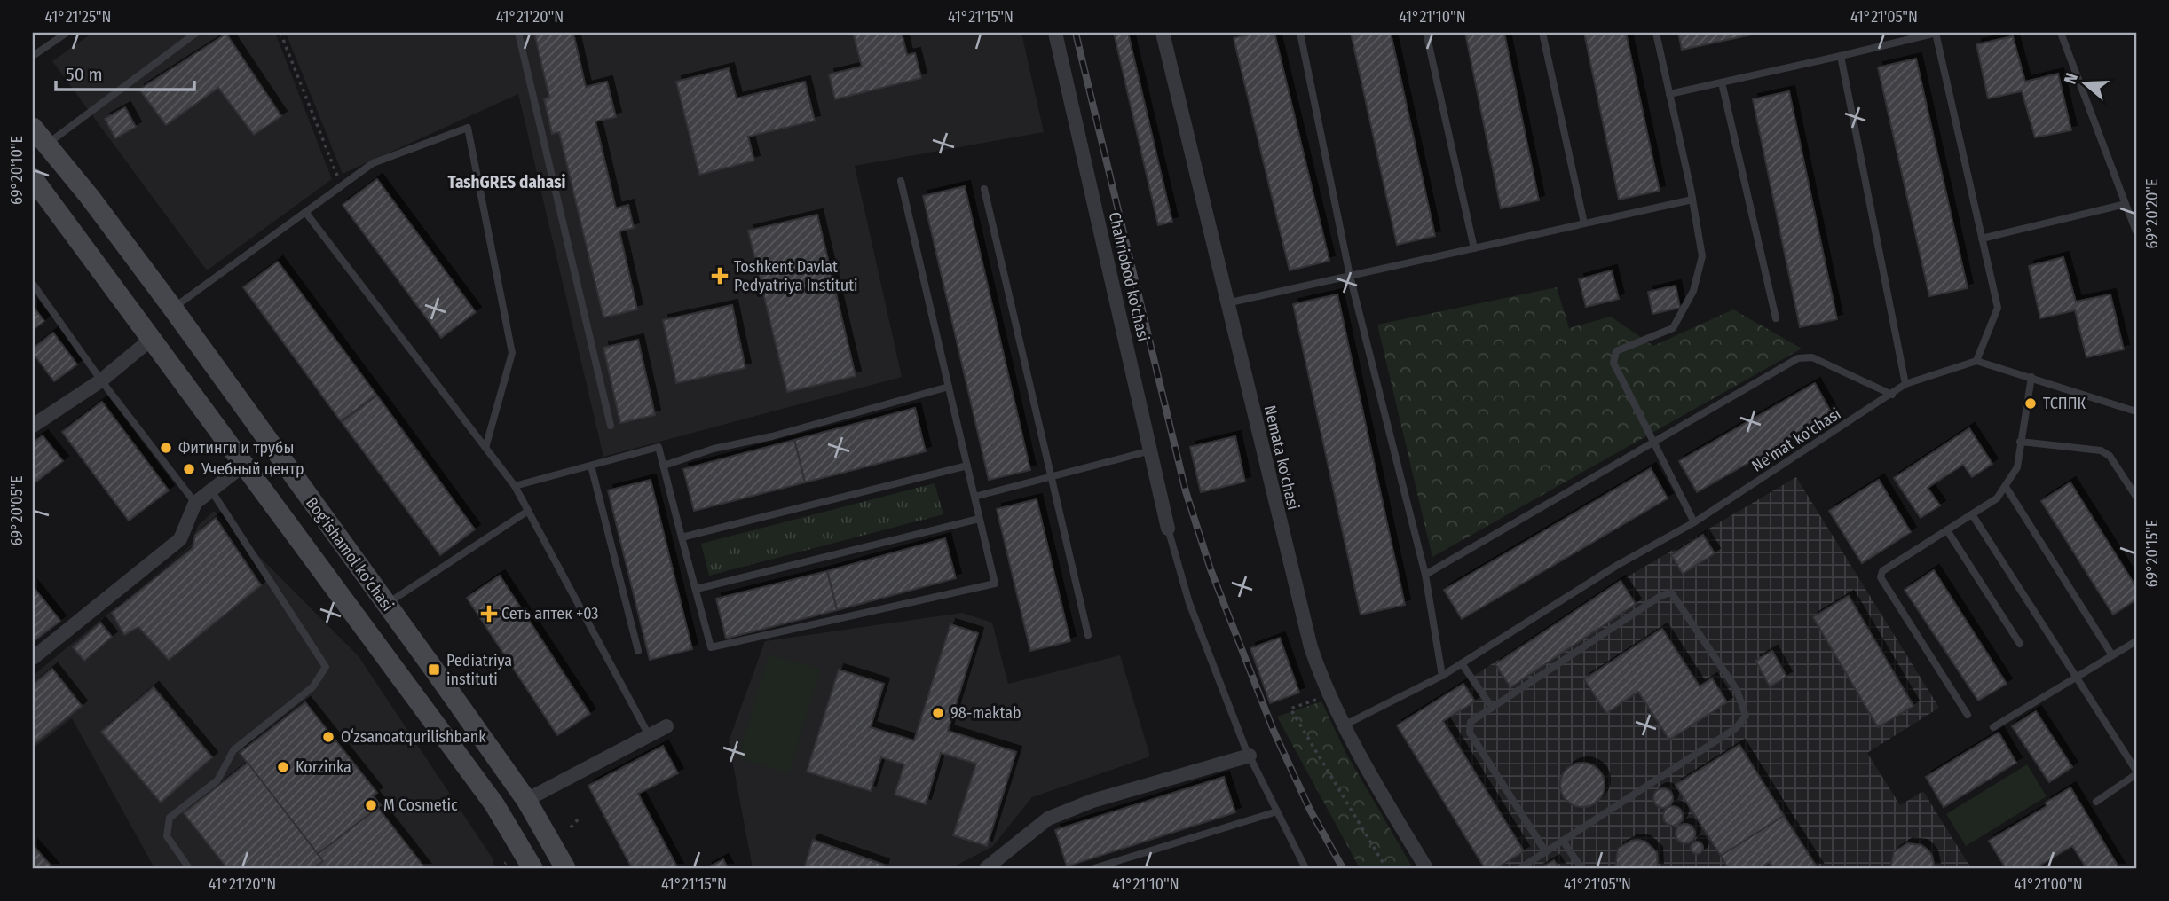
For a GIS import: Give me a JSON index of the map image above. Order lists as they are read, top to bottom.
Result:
{
  "streets": {
    "main road": ["Bog'ishamol ko'chasi"],
    "street": ["Chahriobod ko'chasi", "Nemata ko'chasi"],
    "lane": ["Ne'mat ko'chasi"]
  },
  "crossings": [
    ["Ne'mat ko'chasi", "Nemata ko'chasi"]
  ],
  "districts": ["TashGRES dahasi"],
  "places": {
    "health": ["Toshkent Davlat Pedyatriya Instituti", "Сеть аптек +03"],
    "other": [
      "ТСППК",
      "Фитинги и трубы",
      "Учебный центр",
      "98-maktab",
      "Oʻzsanoatqurilishbank",
      "Korzinka",
      "M Cosmetic"
    ],
    "transit": ["Pediatriya instituti"]
  },
  "scale_bar": "50 m",
  "north": "left",
  "coordinates": [
    "41°21'25\"N",
    "41°21'20\"N",
    "41°21'15\"N",
    "41°21'10\"N",
    "41°21'05\"N",
    "69°20'10\"E",
    "69°20'20\"E",
    "69°20'05\"E",
    "69°20'15\"E",
    "41°21'00\"N"
  ]
}
